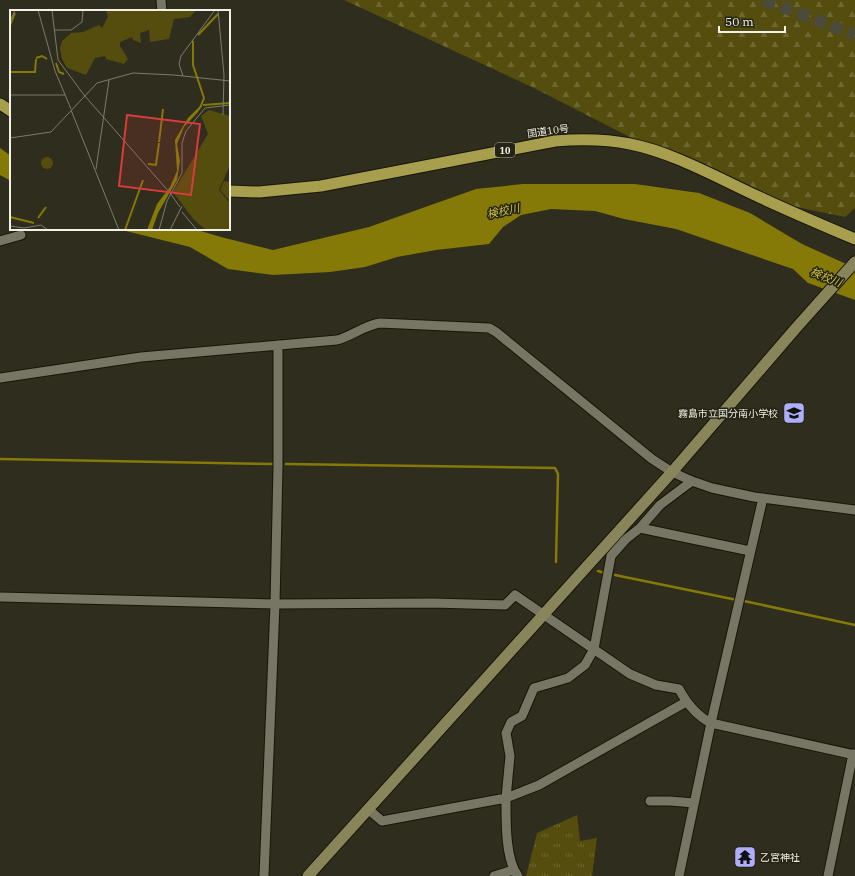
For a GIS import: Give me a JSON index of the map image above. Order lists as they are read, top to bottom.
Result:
{
  "streets": {
    "highway": ["国道10号", "10"]
  },
  "water": ["検校川"],
  "places": {
    "school or university": ["霧島市立国分南小学校"],
    "temple": ["乙宮神社"]
  },
  "scale_bar": "50 m"
}
